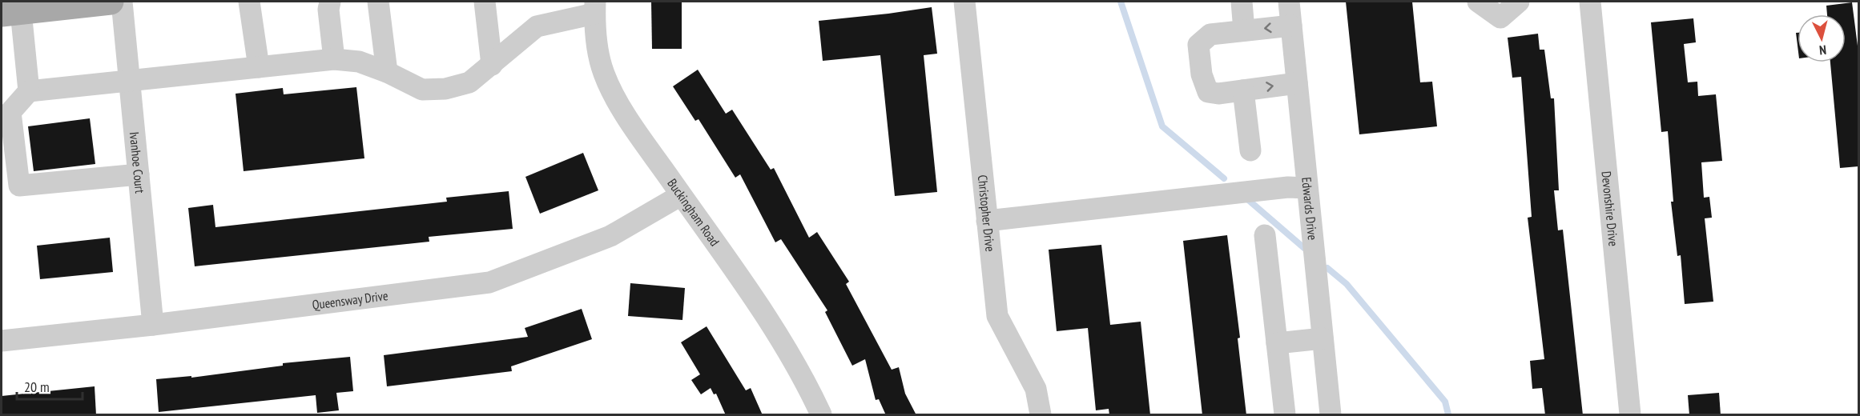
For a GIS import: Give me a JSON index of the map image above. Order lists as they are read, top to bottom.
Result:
{
  "streets": {
    "street": [
      "Ivanhoe Court",
      "Edwards Drive",
      "Devonshire Drive",
      "Buckingham Road",
      "Christopher Drive",
      "Queensway Drive"
    ]
  },
  "crossings": [
    ["Ivanhoe Court", "Queensway Drive"],
    ["Buckingham Road", "Queensway Drive"]
  ],
  "scale_bar": "20 m",
  "north": "bottom"
}
